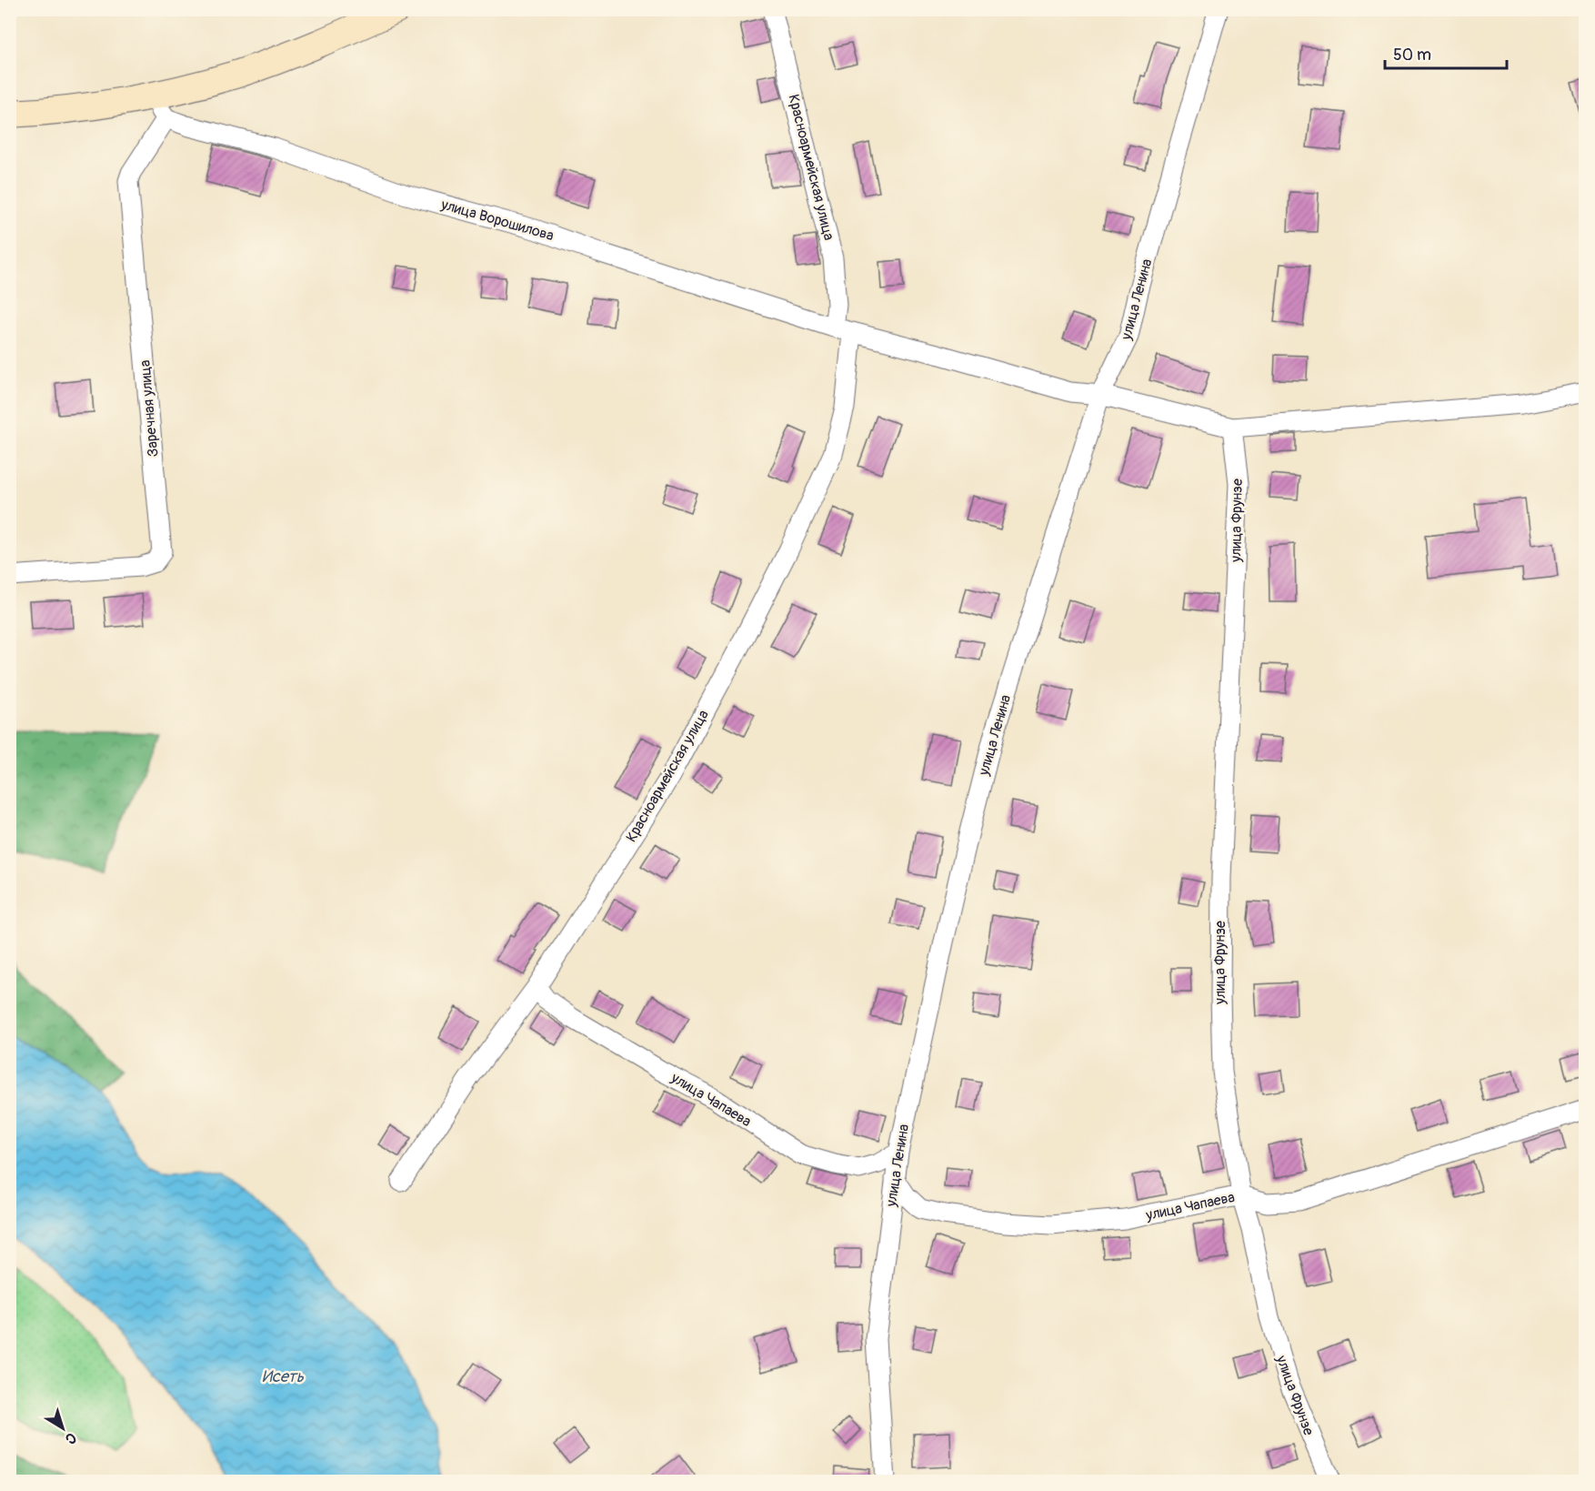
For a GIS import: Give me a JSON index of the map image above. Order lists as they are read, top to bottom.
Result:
{
  "streets": {
    "street": [
      "Красноармейская улица",
      "улица Ворошилова",
      "улица Ленина",
      "Заречная улица",
      "улица Фрунзе",
      "улица Чапаева"
    ]
  },
  "crossings": [
    ["Красноармейская улица", "улица Ворошилова"],
    ["Красноармейская улица", "улица Чапаева"],
    ["улица Ворошилова", "улица Ленина"],
    ["улица Ворошилова", "Заречная улица"],
    ["улица Ворошилова", "улица Фрунзе"],
    ["улица Ленина", "улица Чапаева"],
    ["улица Фрунзе", "улица Чапаева"]
  ],
  "water": ["Исеть"],
  "scale_bar": "50 m",
  "north": "bottom right"
}
